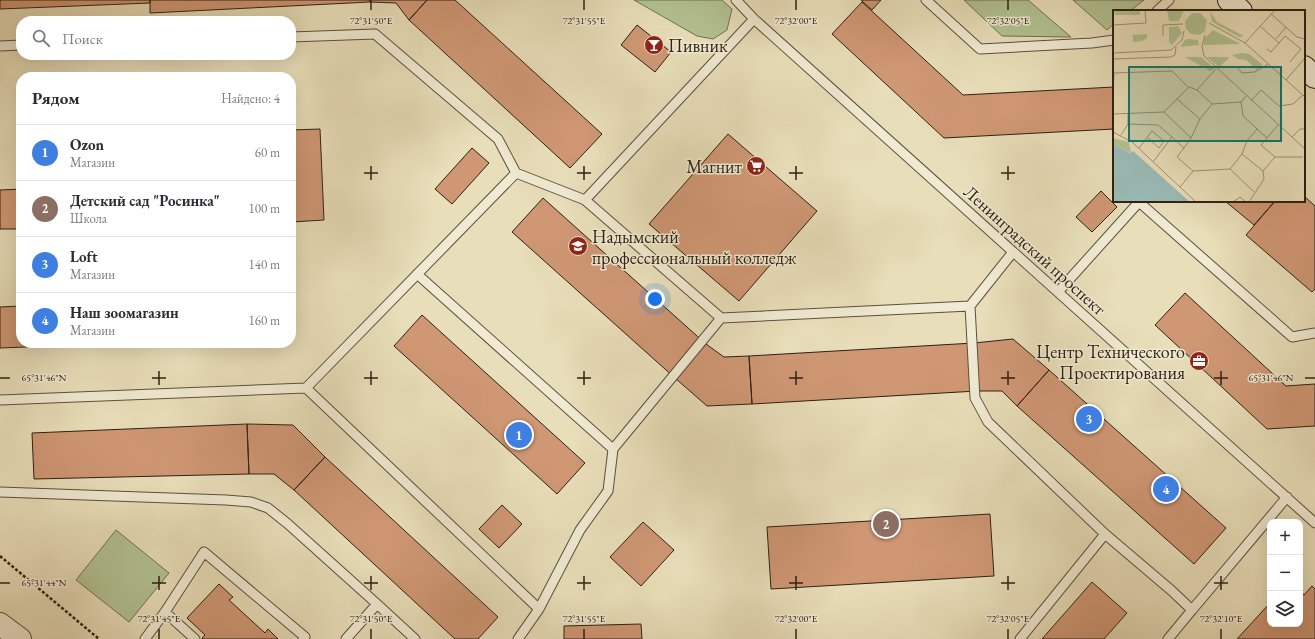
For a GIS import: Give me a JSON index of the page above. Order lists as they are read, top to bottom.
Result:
{
  "streets": {
    "lane": ["Ленинградский проспект"]
  },
  "places": {
    "bar": ["Пивник"],
    "supermarket": ["Магнит"],
    "school or university": ["Надымский профессиональный колледж"],
    "office": ["Центр Технического Проектирования"]
  },
  "page": {
    "search": "Поиск",
    "heading": ["Рядом", "Найдено: 4"],
    "list": [
      {
        "mark": "1",
        "name": "Ozon",
        "note": "Магазин",
        "value": "60 m"
      },
      {
        "mark": "2",
        "name": "Детский сад \"Росинка\"",
        "note": "Школа",
        "value": "100 m"
      },
      {
        "mark": "3",
        "name": "Loft",
        "note": "Магазин",
        "value": "140 m"
      },
      {
        "mark": "4",
        "name": "Наш зоомагазин",
        "note": "Магазин",
        "value": "160 m"
      }
    ],
    "pins": [
      "3",
      "1",
      "4",
      "2"
    ],
    "map_buttons": ["+", "−"]
  },
  "coordinates": [
    "72°31'50\"E",
    "72°31'55\"E",
    "72°32'00\"E",
    "72°32'05\"E",
    "65°31'46\"N",
    "65°31'44\"N",
    "72°31'45\"E",
    "72°32'10\"E"
  ]
}
